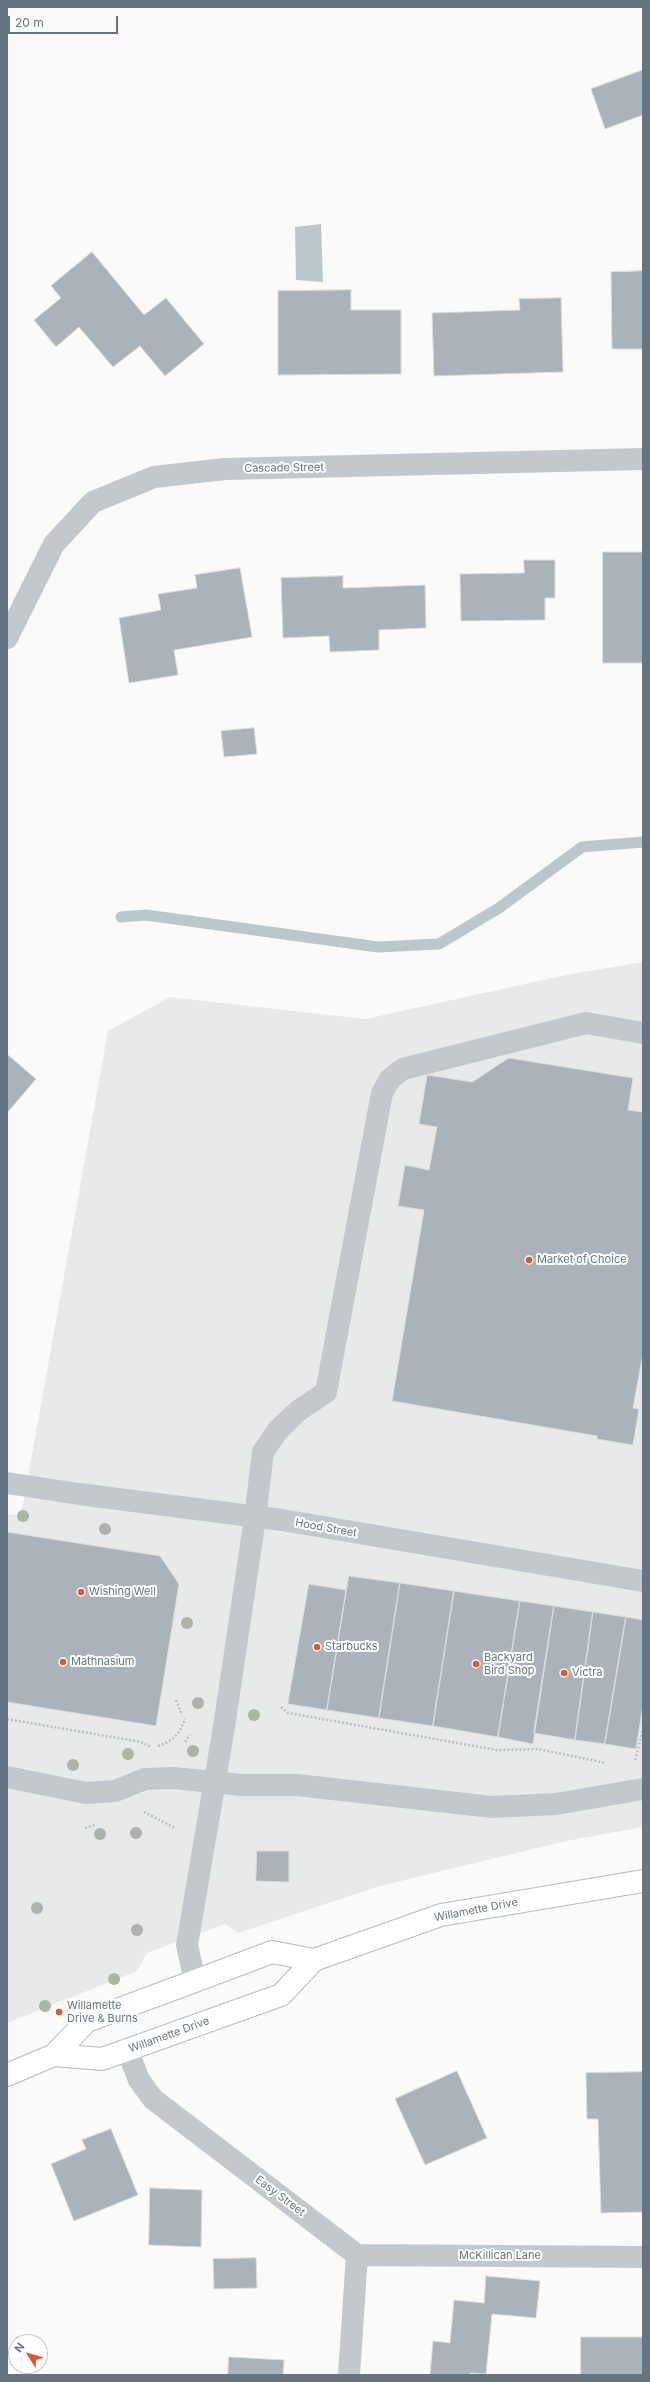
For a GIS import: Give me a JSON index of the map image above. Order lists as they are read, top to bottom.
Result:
{
  "streets": {
    "main road": ["Willamette Drive"],
    "street": [
      "Cascade Street",
      "Hood Street",
      "Easy Street",
      "McKillican Lane"
    ]
  },
  "crossings": [
    ["Willamette Drive", "Easy Street"],
    ["Easy Street", "McKillican Lane"]
  ],
  "places": [
    "Market of Choice",
    "Wishing Well",
    "Starbucks",
    "Mathnasium",
    "Backyard Bird Shop",
    "Victra",
    "Willamette Drive & Burns"
  ],
  "scale_bar": "20 m",
  "north": "top left"
}
